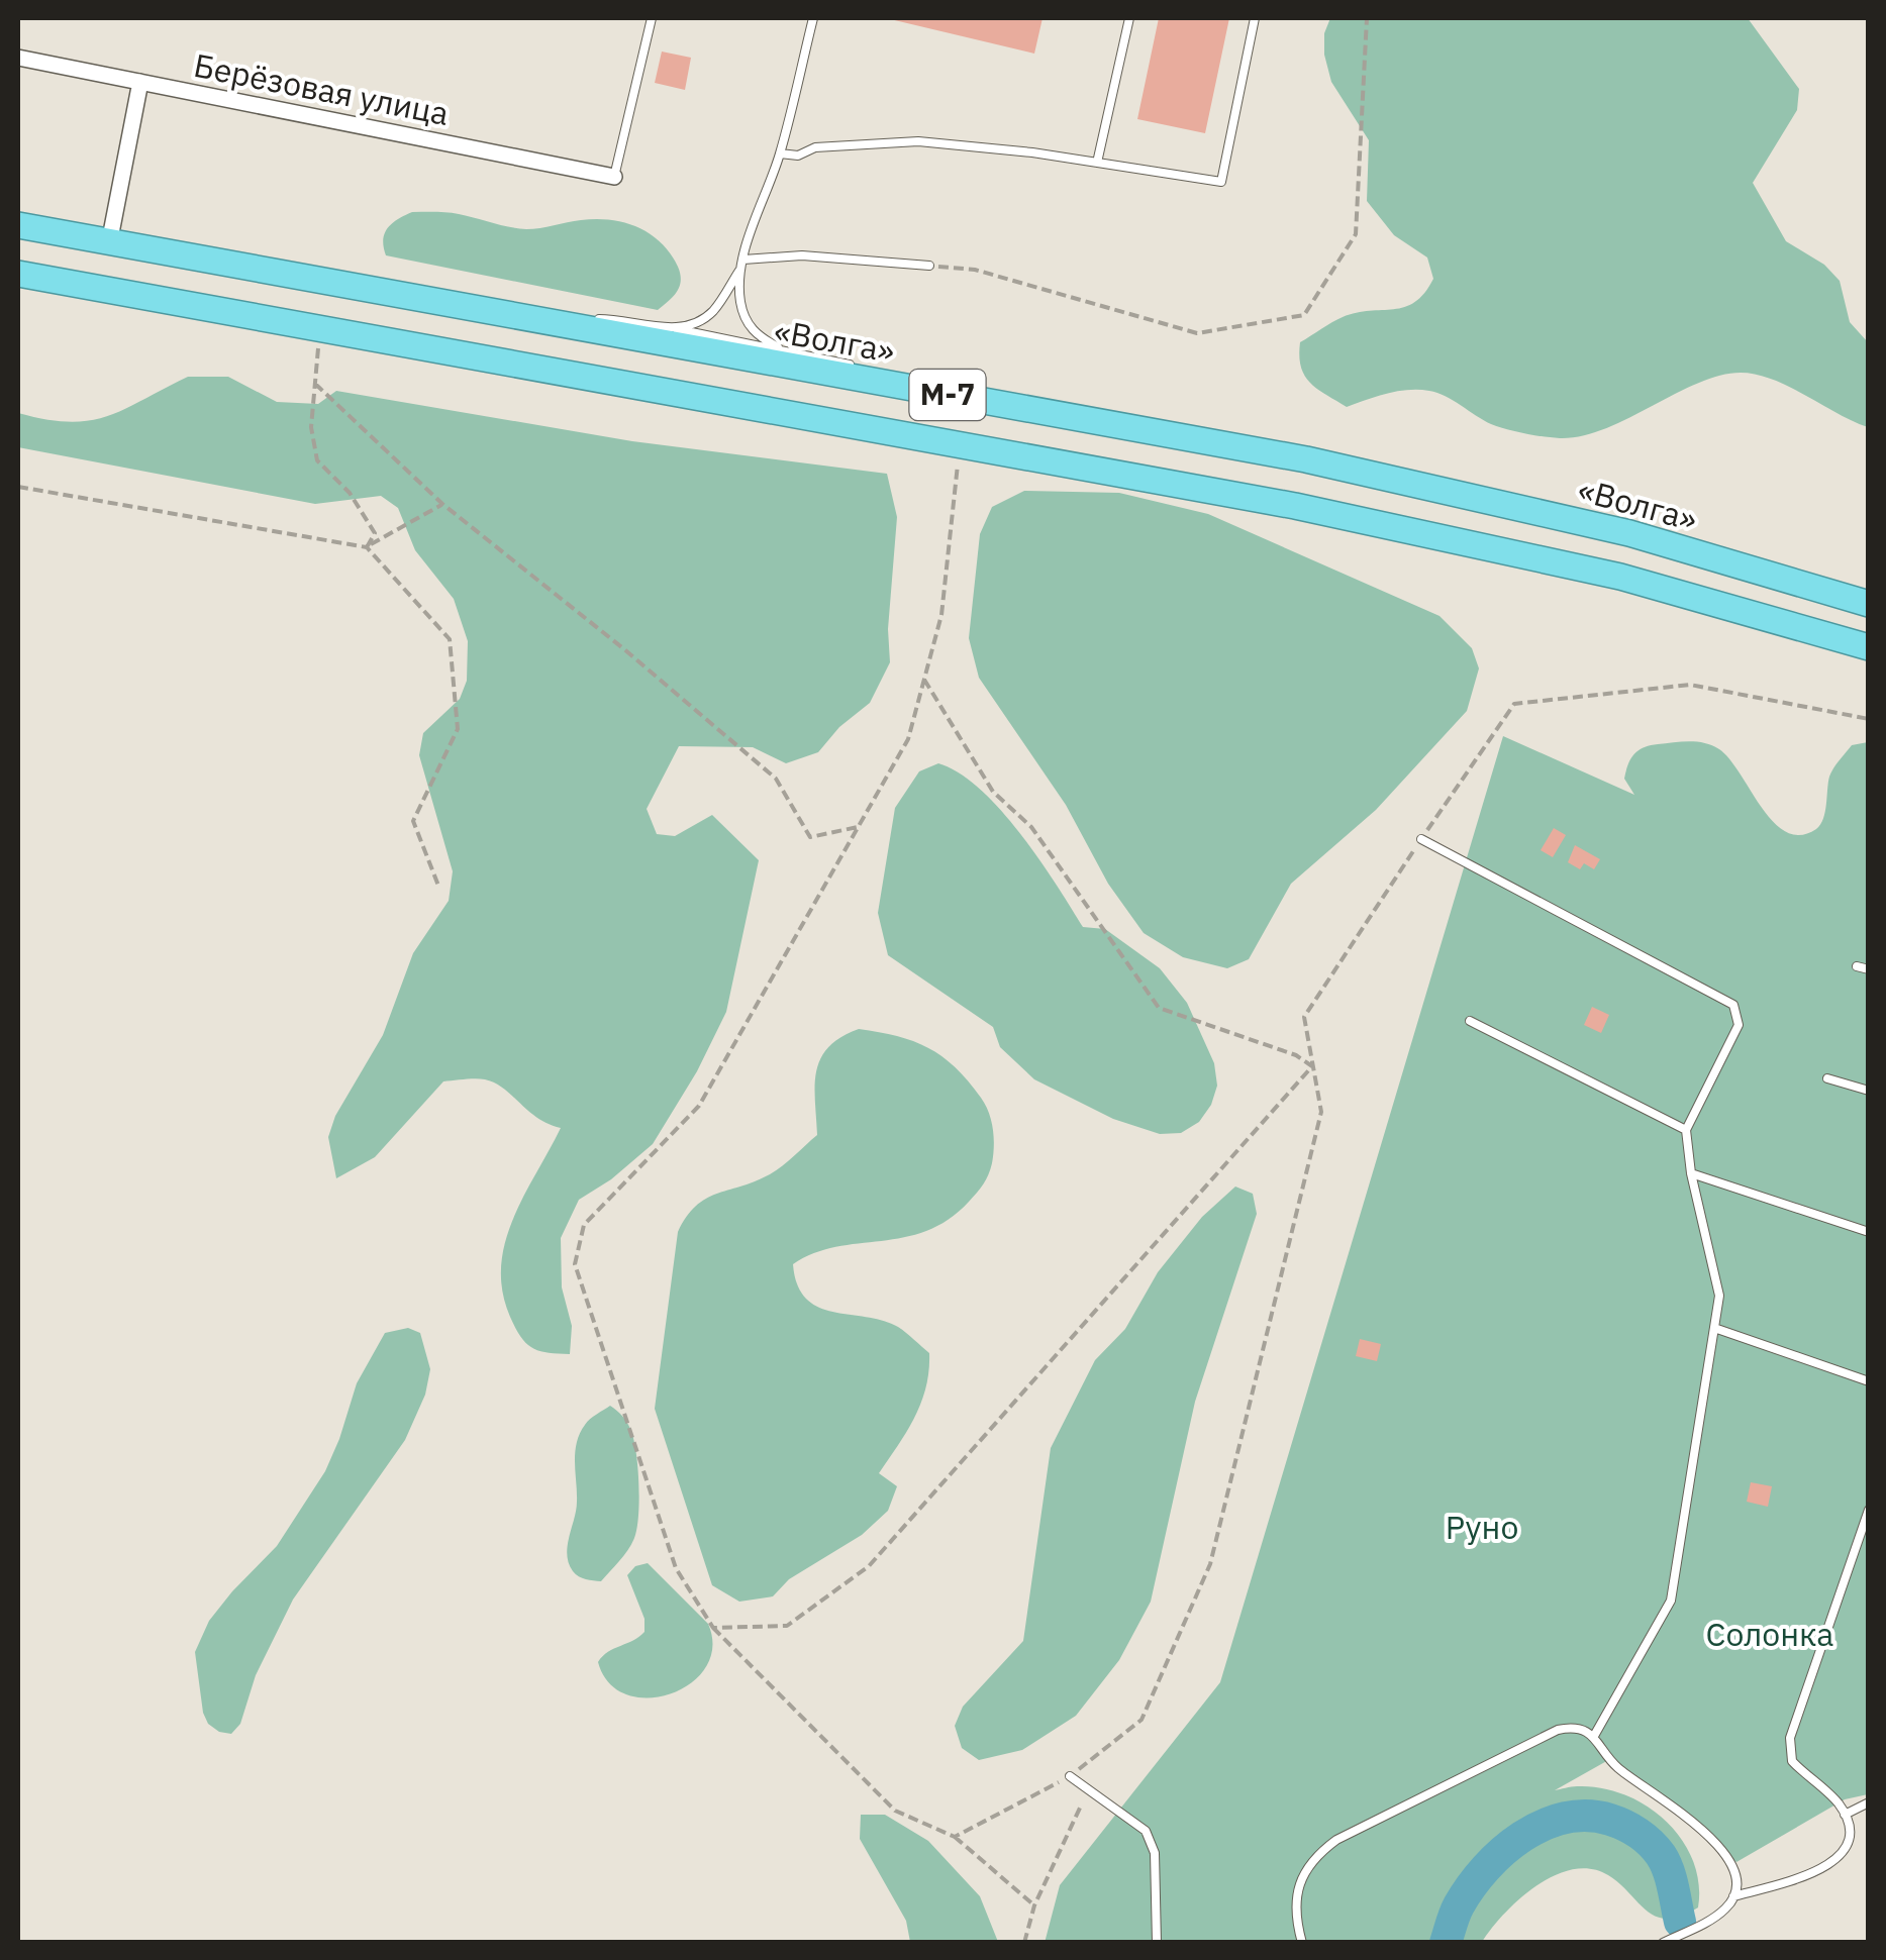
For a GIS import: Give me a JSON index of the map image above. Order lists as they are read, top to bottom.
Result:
{
  "streets": {
    "highway": ["«Волга»", "М-7"],
    "street": ["Берёзовая улица"]
  },
  "parks": ["Руно", "Солонка"]
}
